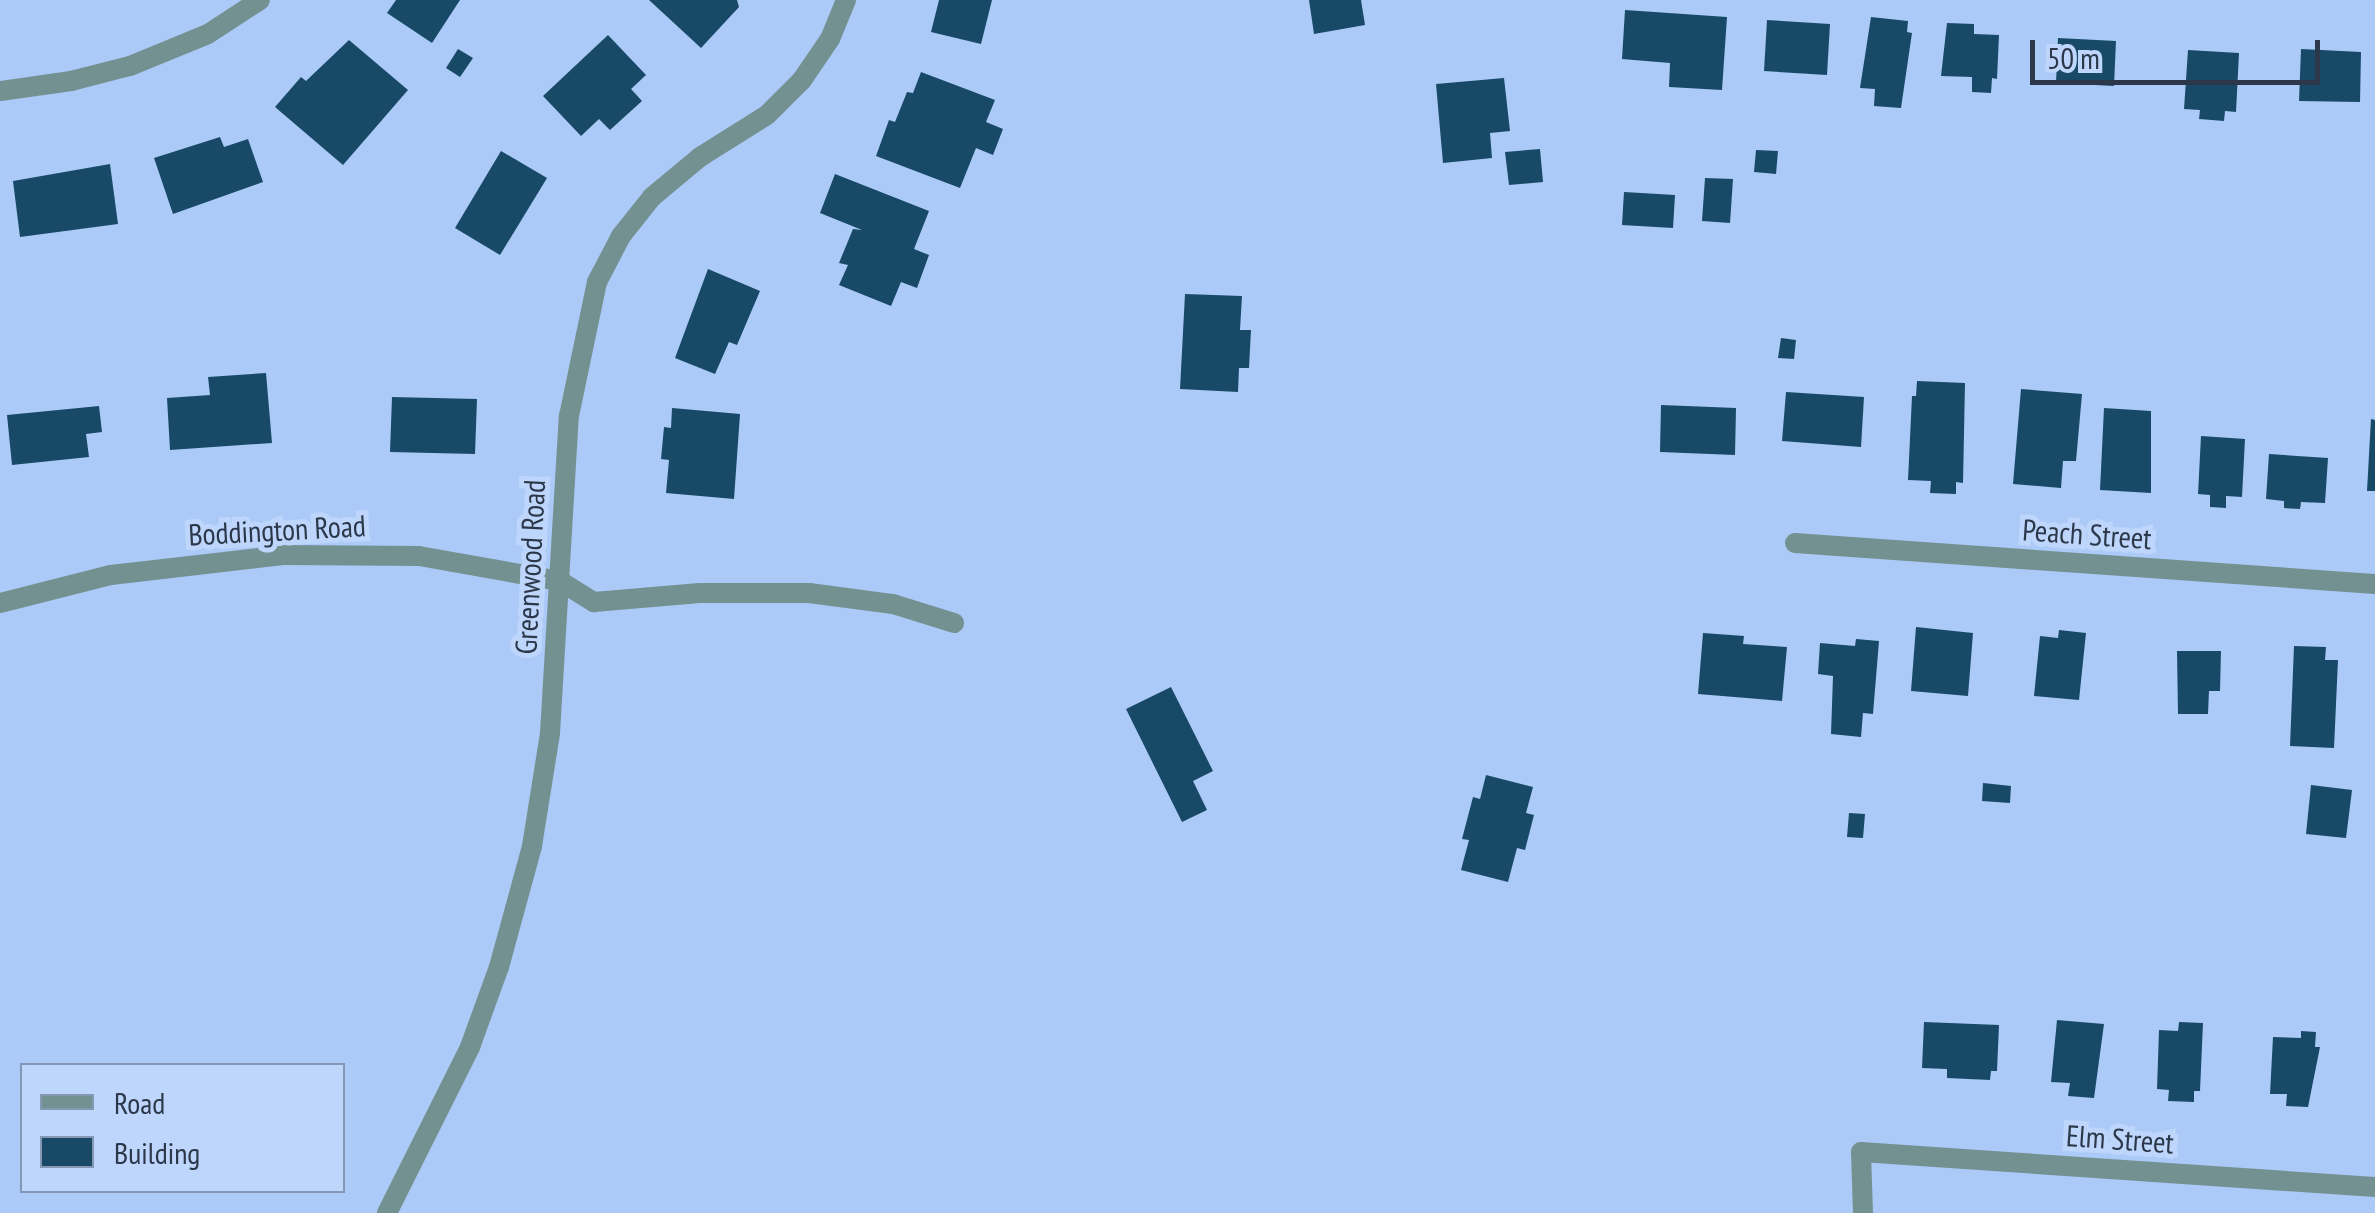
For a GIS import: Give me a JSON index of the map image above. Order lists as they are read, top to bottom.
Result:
{
  "streets": {
    "street": [
      "Boddington Road",
      "Peach Street",
      "Greenwood Road",
      "Elm Street"
    ]
  },
  "crossings": [
    ["Boddington Road", "Greenwood Road"]
  ],
  "legend": ["Road", "Building"],
  "scale_bar": "50 m"
}
